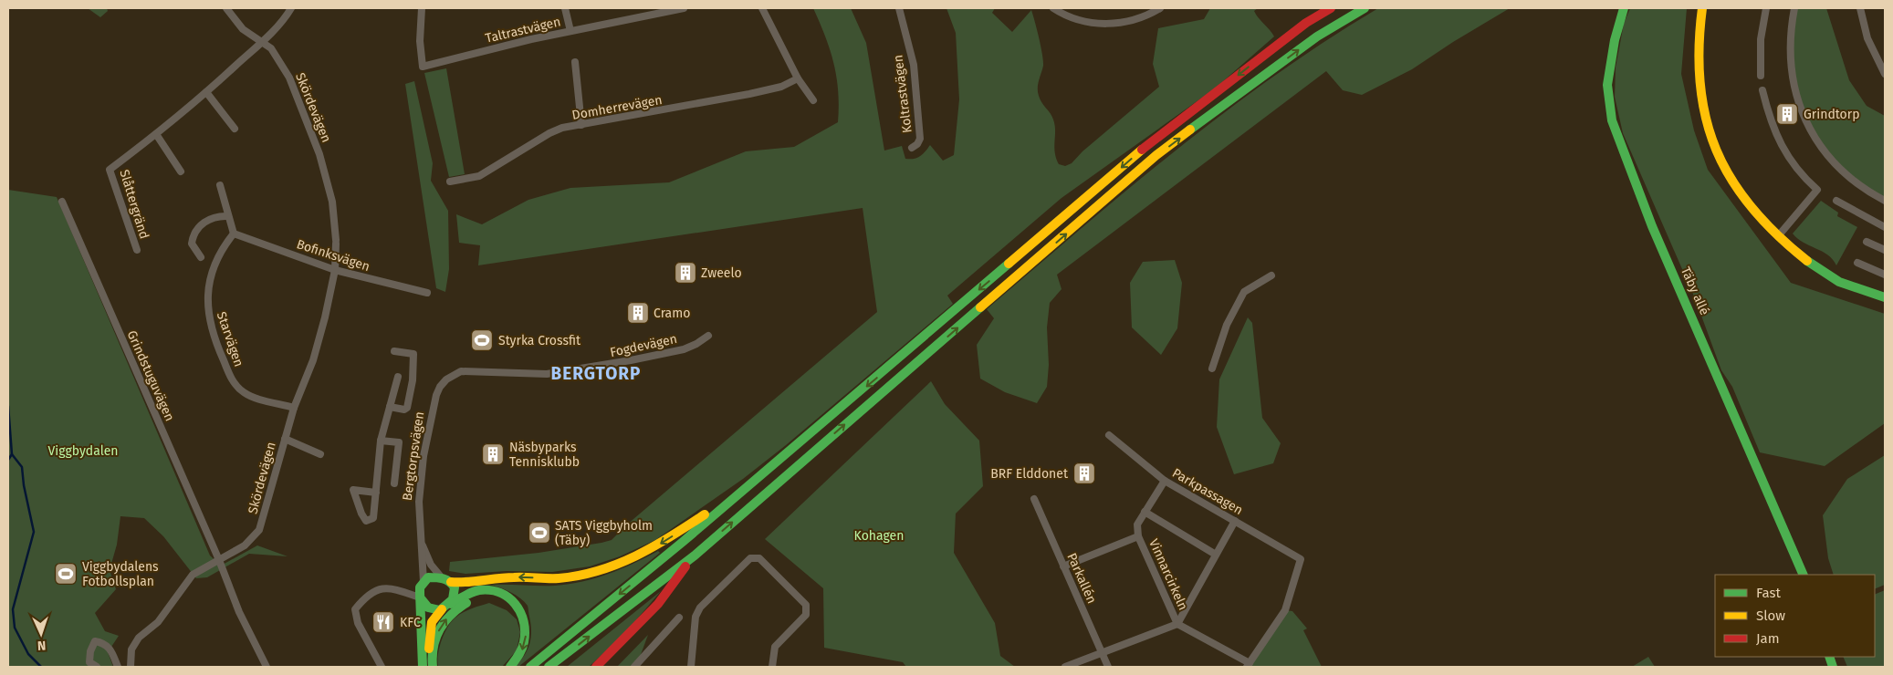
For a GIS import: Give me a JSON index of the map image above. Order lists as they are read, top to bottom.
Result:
{
  "streets": {
    "main road": ["Täby allé"],
    "street": [
      "Taltrastvägen",
      "Koltrastvägen",
      "Skördevägen",
      "Domherrevägen",
      "Slåttergränd",
      "Bofinksvägen",
      "Starvägen",
      "Fogdevägen",
      "Grindstuguvägen",
      "Bergtorpsvägen",
      "Parkpassagen",
      "Vinnarcirkeln",
      "Parkallén"
    ]
  },
  "crossings": [
    ["Skördevägen", "Slåttergränd"],
    ["Skördevägen", "Bofinksvägen"],
    ["Skördevägen", "Starvägen"],
    ["Skördevägen", "Grindstuguvägen"],
    ["Bofinksvägen", "Starvägen"],
    ["Fogdevägen", "Bergtorpsvägen"],
    ["Parkpassagen", "Vinnarcirkeln"]
  ],
  "districts": ["BERGTORP"],
  "parks": ["Viggbydalen", "Kohagen"],
  "places": {
    "building": [
      "Grindtorp",
      "Zweelo",
      "Cramo",
      "Näsbyparks Tennisklubb",
      "BRF Elddonet"
    ],
    "sports": ["Styrka Crossfit", "SATS Viggbyholm (Täby)", "Viggbydalens Fotbollsplan"],
    "restaurant": ["KFC"]
  },
  "legend": ["Fast", "Slow", "Jam"],
  "north": "bottom"
}
